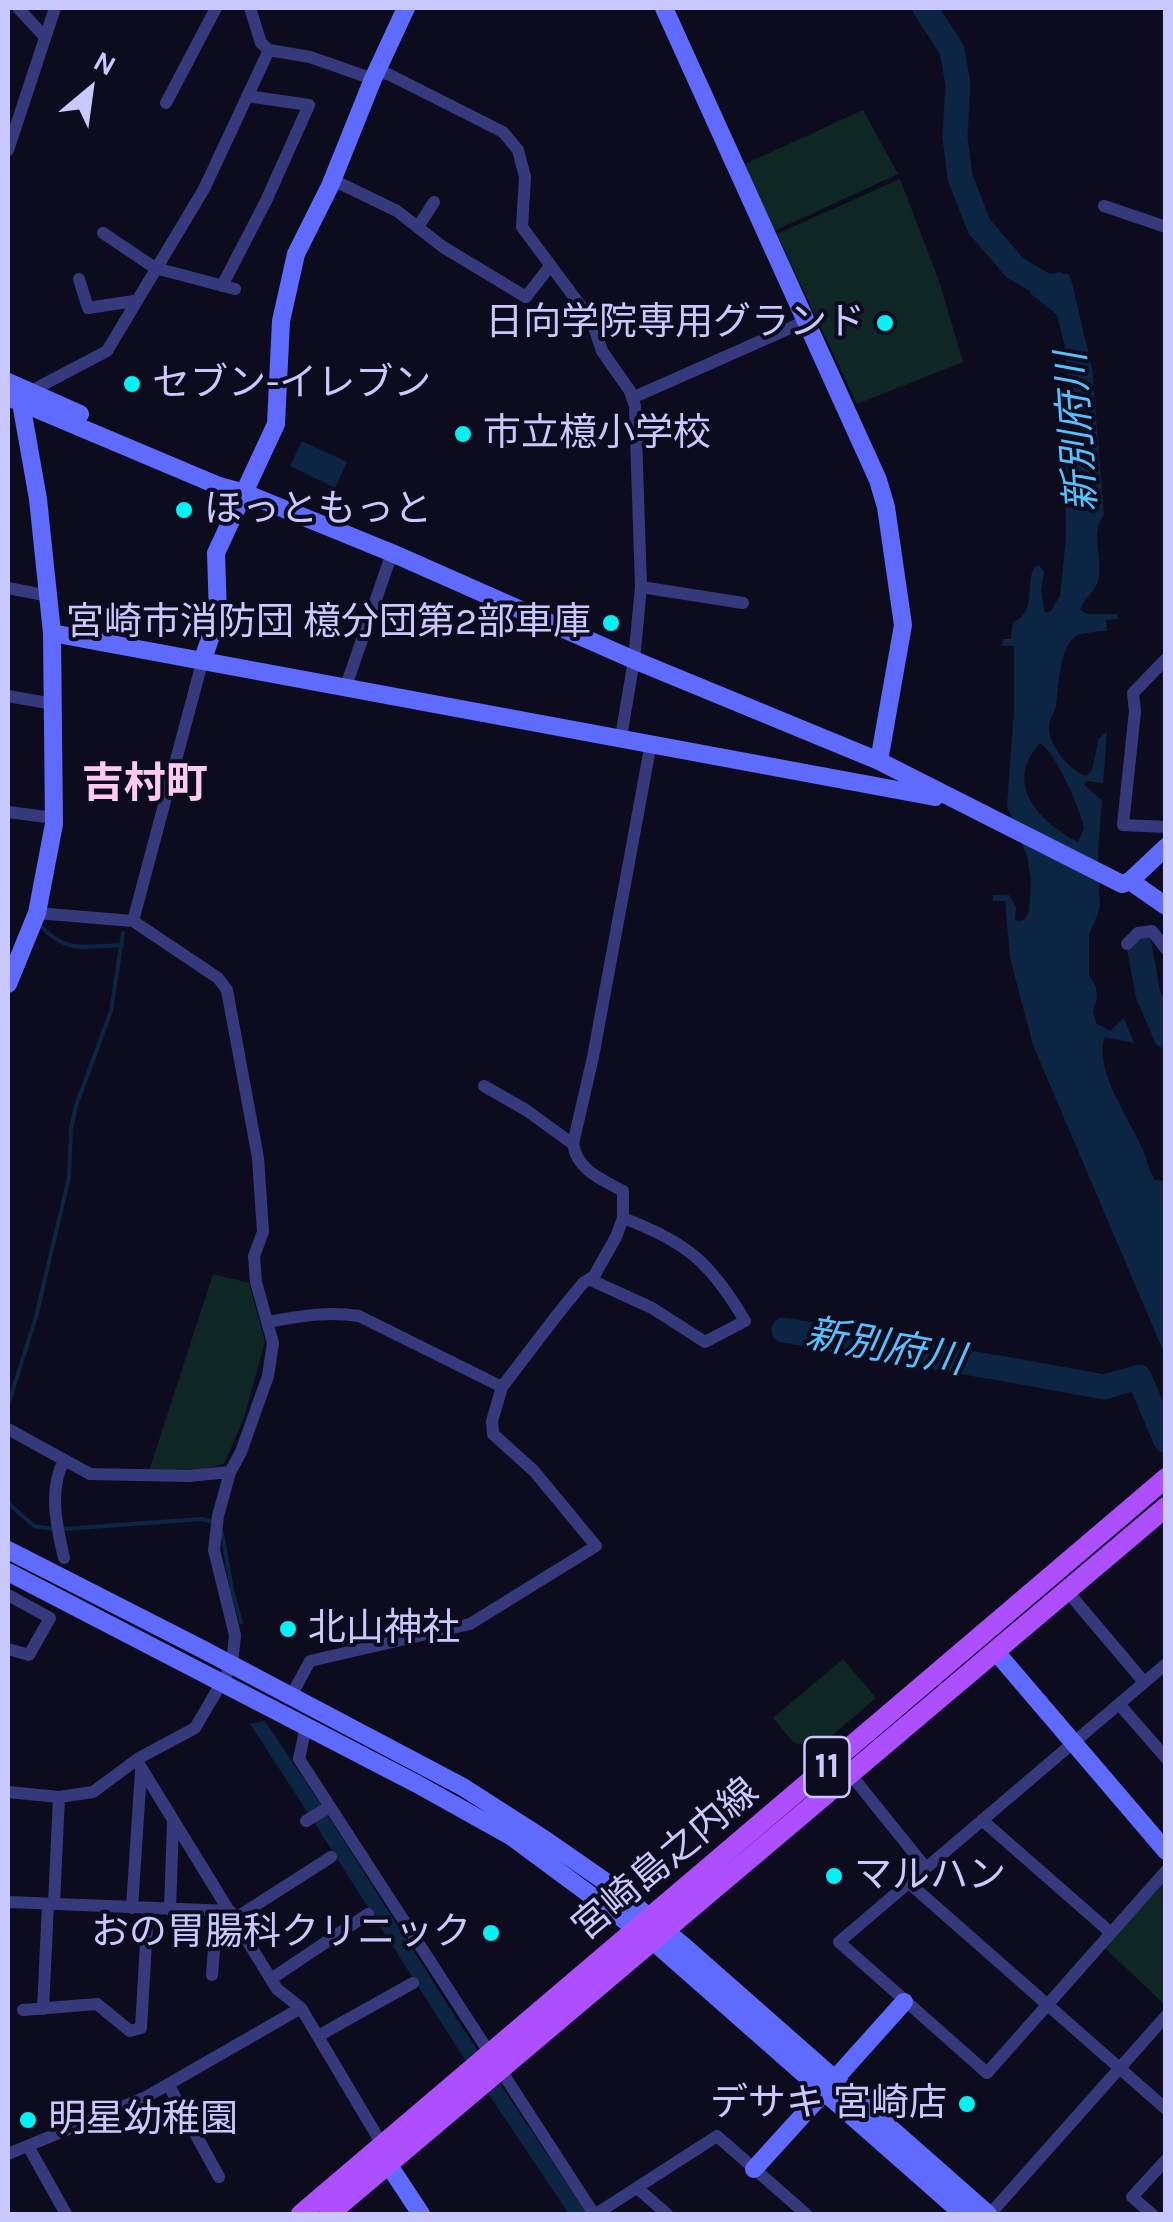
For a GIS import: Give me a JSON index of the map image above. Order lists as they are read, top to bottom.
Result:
{
  "streets": {
    "main road": ["11", "宮崎島之内線"]
  },
  "districts": ["吉村町"],
  "water": ["新別府川"],
  "places": [
    "日向学院専用グランド",
    "セブン-イレブン",
    "市立檍小学校",
    "ほっともっと",
    "宮崎市消防団 檍分団第2部車庫",
    "北山神社",
    "マルハン",
    "おの胃腸科クリニック",
    "デサキ 宮崎店",
    "明星幼稚園"
  ],
  "north": "top right"
}
